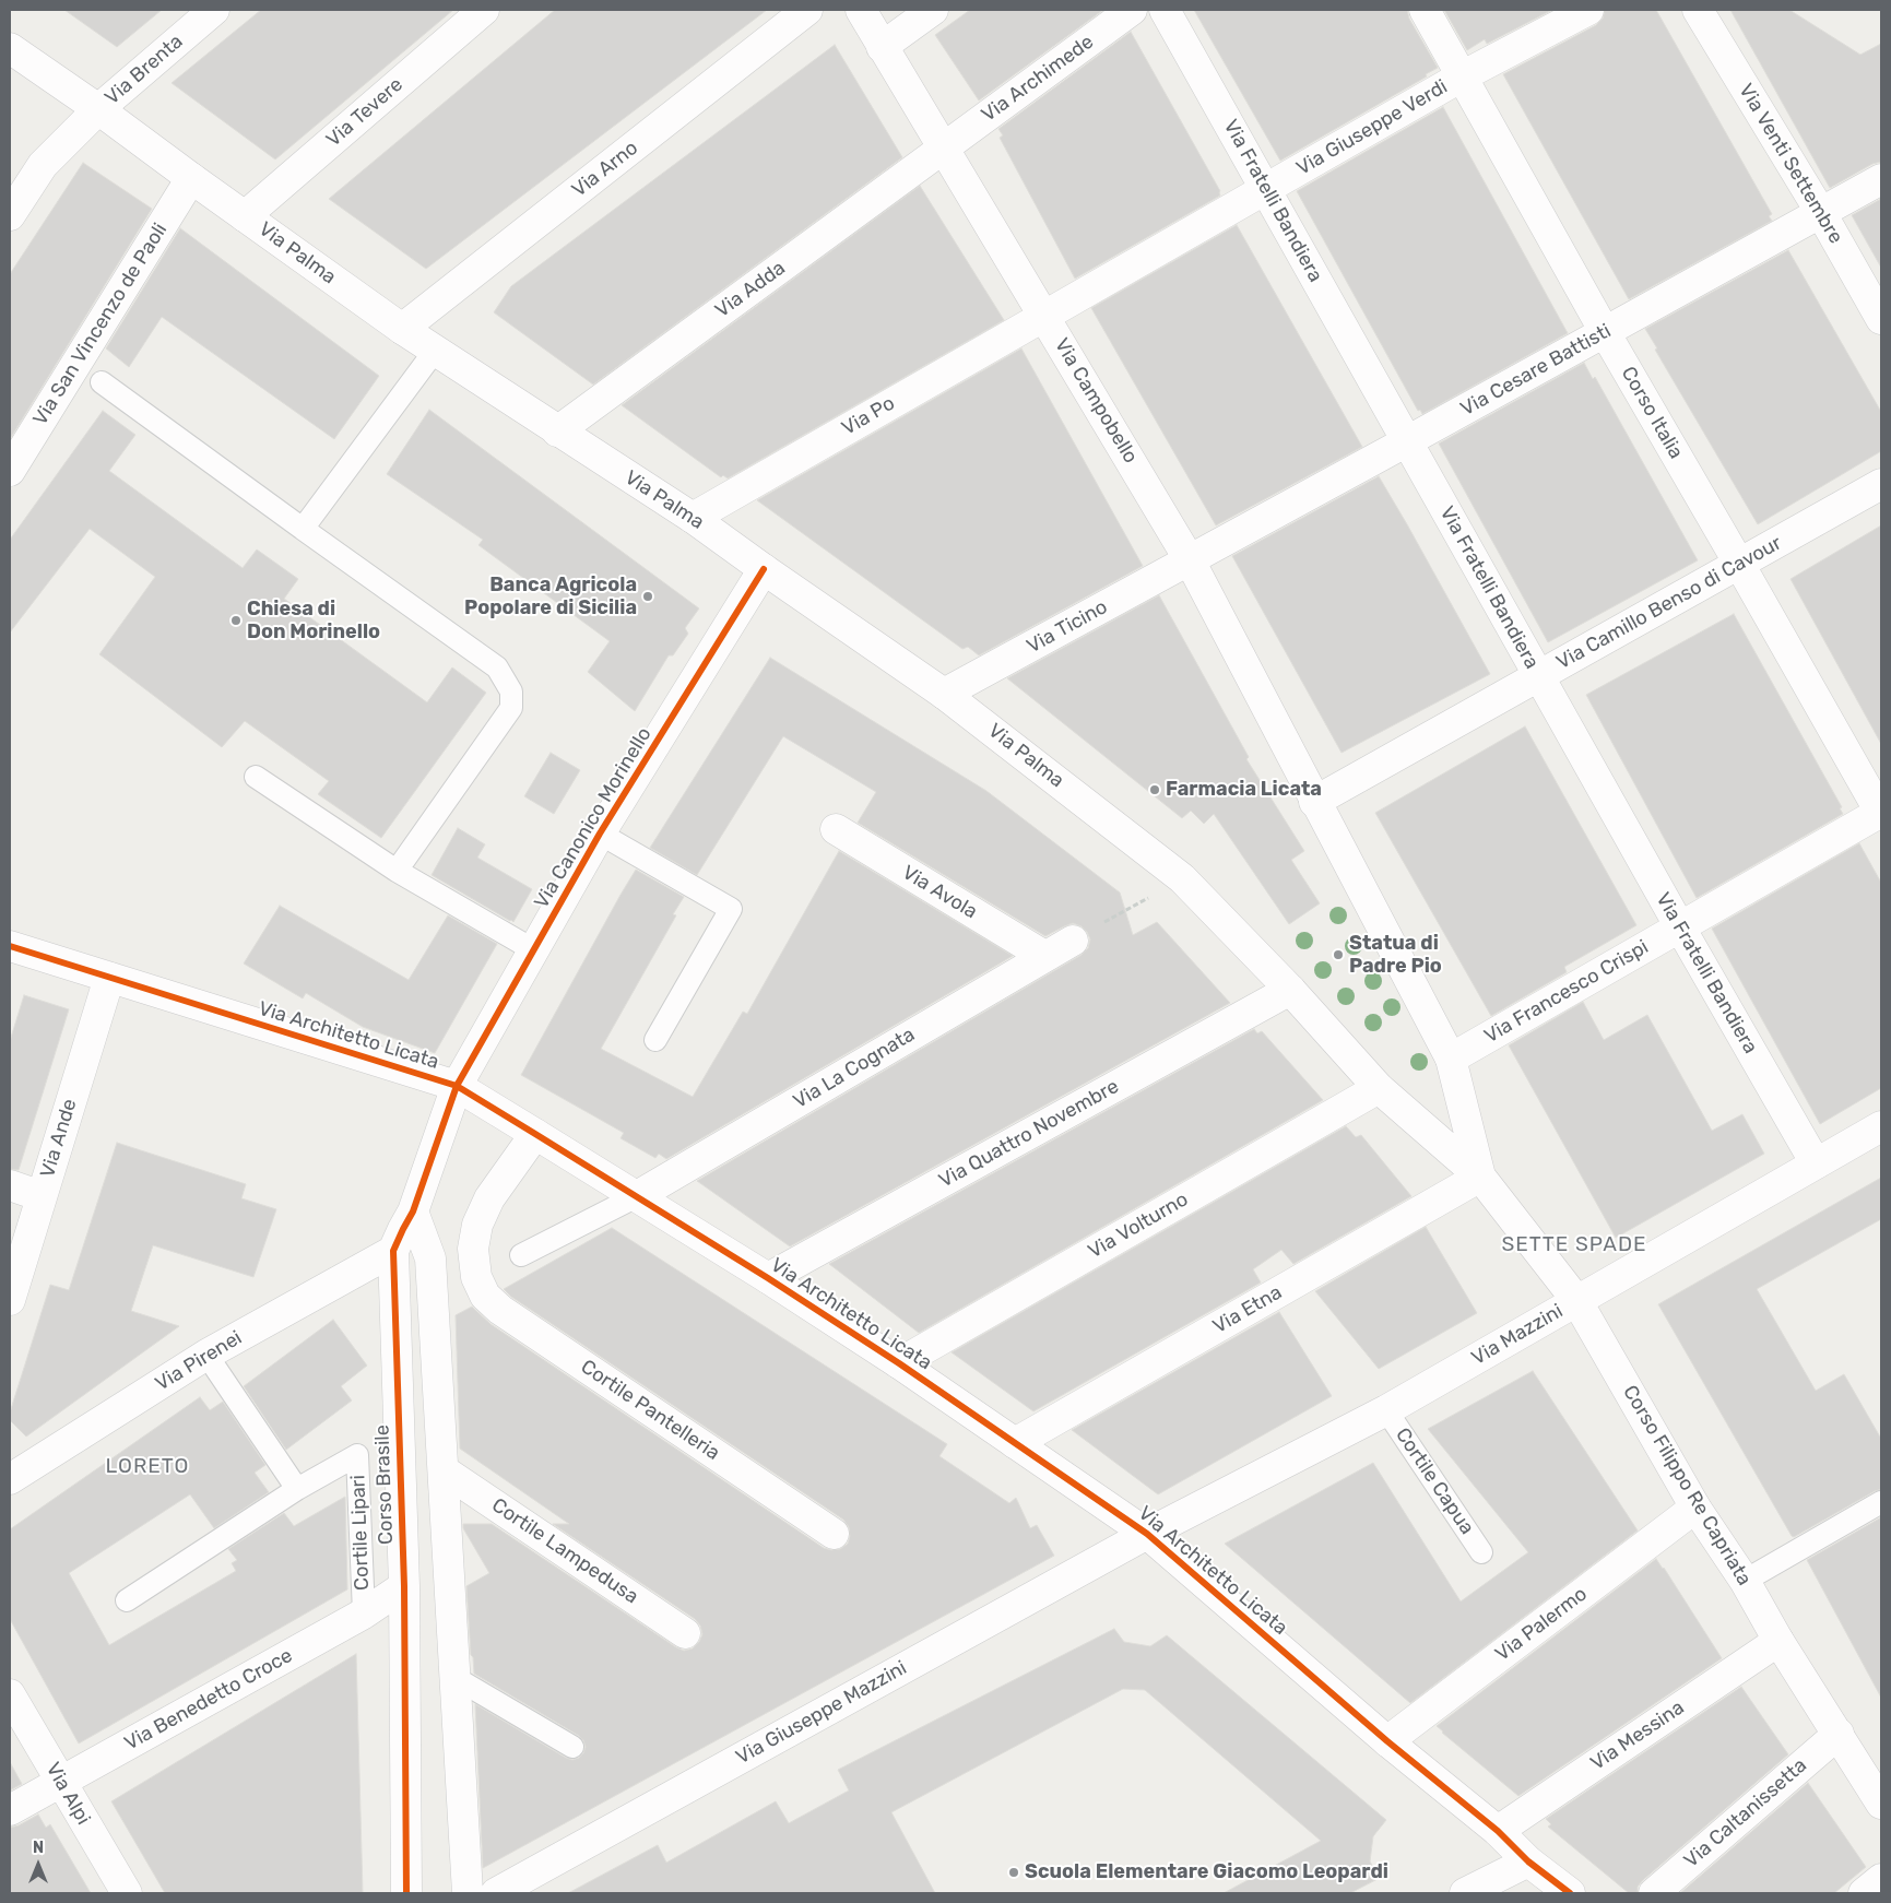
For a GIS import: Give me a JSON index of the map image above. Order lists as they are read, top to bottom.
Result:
{
  "streets": {
    "street": [
      "Via Brenta",
      "Via Archimede",
      "Via Tevere",
      "Via Giuseppe Verdi",
      "Via Venti Settembre",
      "Via Arno",
      "Via Fratelli Bandiera",
      "Via Palma",
      "Via Adda",
      "Via San Vincenzo de Paoli",
      "Via Cesare Battisti",
      "Via Campobello",
      "Corso Italia",
      "Via Po",
      "Via Camillo Benso di Cavour",
      "Via Ticino",
      "Via Canonico Morinello",
      "Via Avola",
      "Via Francesco Crispi",
      "Via Architetto Licata",
      "Via La Cognata",
      "Via Quattro Novembre",
      "Via Ande",
      "Via Volturno",
      "Via Etna",
      "Via Mazzini",
      "Via Pirenei",
      "Cortile Pantelleria",
      "Corso Brasile",
      "Corso Filippo Re Capriata",
      "Cortile Lampedusa",
      "Via Palermo",
      "Via Benedetto Croce",
      "Via Giuseppe Mazzini",
      "Via Messina",
      "Via Alpi",
      "Via Caltanissetta"
    ],
    "lane": ["Cortile Capua", "Cortile Lipari"]
  },
  "crossings": [
    ["Via Brenta", "Via Palma"],
    ["Via Archimede", "Via Adda"],
    ["Via Archimede", "Via Campobello"],
    ["Via Tevere", "Via Palma"],
    ["Via Giuseppe Verdi", "Via Fratelli Bandiera"],
    ["Via Giuseppe Verdi", "Via Campobello"],
    ["Via Giuseppe Verdi", "Corso Italia"],
    ["Via Giuseppe Verdi", "Via Po"],
    ["Via Venti Settembre", "Via Cesare Battisti"],
    ["Via Arno", "Via Palma"],
    ["Via Fratelli Bandiera", "Via Cesare Battisti"],
    ["Via Fratelli Bandiera", "Via Camillo Benso di Cavour"],
    ["Via Fratelli Bandiera", "Via Francesco Crispi"],
    ["Via Fratelli Bandiera", "Via Mazzini"],
    ["Via Palma", "Via Adda"],
    ["Via Palma", "Via San Vincenzo de Paoli"],
    ["Via Palma", "Via Po"],
    ["Via Palma", "Via Ticino"],
    ["Via Palma", "Via Canonico Morinello"],
    ["Via Palma", "Via Quattro Novembre"],
    ["Via Palma", "Corso Filippo Re Capriata"],
    ["Via Adda", "Via Campobello"],
    ["Via Cesare Battisti", "Via Campobello"],
    ["Via Cesare Battisti", "Corso Italia"],
    ["Via Cesare Battisti", "Via Ticino"],
    ["Via Campobello", "Via Po"],
    ["Via Campobello", "Via Camillo Benso di Cavour"],
    ["Via Campobello", "Via Ticino"],
    ["Via Campobello", "Corso Filippo Re Capriata"],
    ["Corso Italia", "Via Camillo Benso di Cavour"],
    ["Corso Italia", "Via Francesco Crispi"],
    ["Via Camillo Benso di Cavour", "Corso Filippo Re Capriata"],
    ["Via Canonico Morinello", "Via Architetto Licata"],
    ["Via Canonico Morinello", "Corso Brasile"],
    ["Via Avola", "Via La Cognata"],
    ["Via Francesco Crispi", "Corso Filippo Re Capriata"],
    ["Via Architetto Licata", "Via La Cognata"],
    ["Via Architetto Licata", "Via Quattro Novembre"],
    ["Via Architetto Licata", "Via Ande"],
    ["Via Architetto Licata", "Via Volturno"],
    ["Via Architetto Licata", "Via Etna"],
    ["Via Architetto Licata", "Via Mazzini"],
    ["Via Architetto Licata", "Cortile Pantelleria"],
    ["Via Architetto Licata", "Corso Brasile"],
    ["Via Architetto Licata", "Via Palermo"],
    ["Via Architetto Licata", "Via Giuseppe Mazzini"],
    ["Via Architetto Licata", "Via Messina"],
    ["Via Quattro Novembre", "Corso Filippo Re Capriata"],
    ["Via Volturno", "Corso Filippo Re Capriata"],
    ["Via Etna", "Corso Filippo Re Capriata"],
    ["Via Mazzini", "Cortile Capua"],
    ["Via Mazzini", "Corso Filippo Re Capriata"],
    ["Via Mazzini", "Via Giuseppe Mazzini"],
    ["Via Pirenei", "Corso Brasile"],
    ["Corso Brasile", "Via Benedetto Croce"],
    ["Corso Filippo Re Capriata", "Via Palermo"],
    ["Corso Filippo Re Capriata", "Via Messina"],
    ["Corso Filippo Re Capriata", "Via Caltanissetta"],
    ["Cortile Lipari", "Via Benedetto Croce"],
    ["Via Benedetto Croce", "Via Alpi"]
  ],
  "districts": ["SETTE SPADE", "LORETO"],
  "places": [
    "Banca Agricola Popolare di Sicilia",
    "Chiesa di Don Morinello",
    "Farmacia Licata",
    "Statua di Padre Pio",
    "Scuola Elementare Giacomo Leopardi"
  ],
  "north": "top"
}
